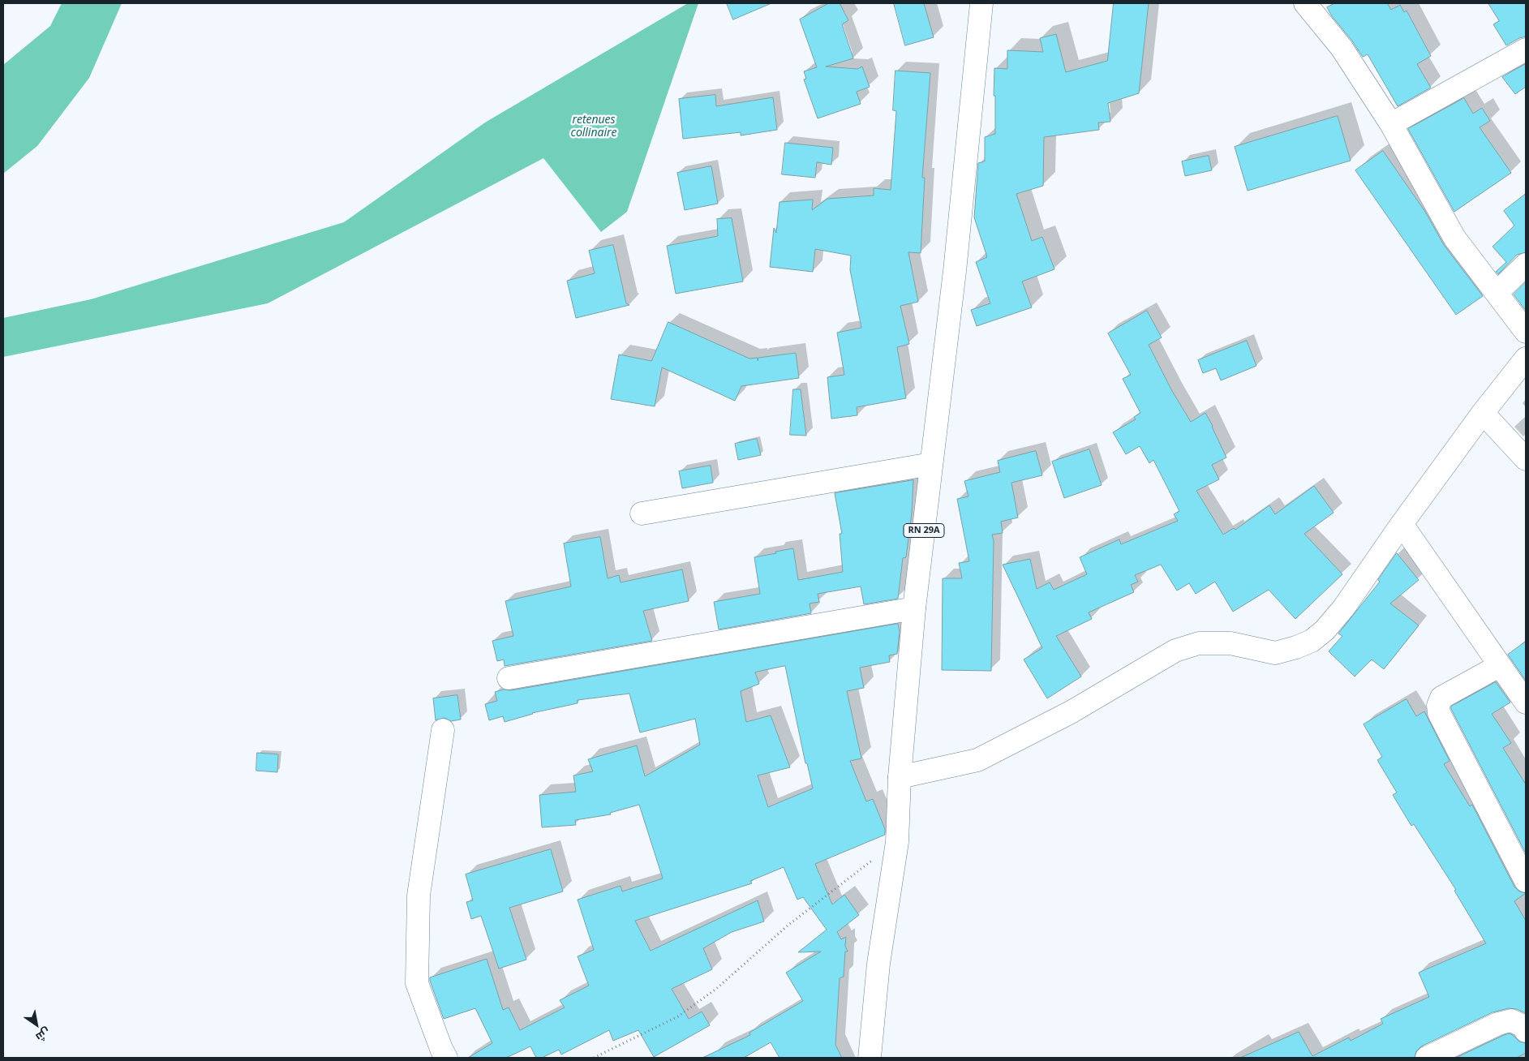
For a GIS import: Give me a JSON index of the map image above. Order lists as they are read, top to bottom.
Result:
{
  "streets": {
    "street": ["RN 29A"]
  },
  "water": ["retenues collinaire"],
  "north": "bottom right"
}
